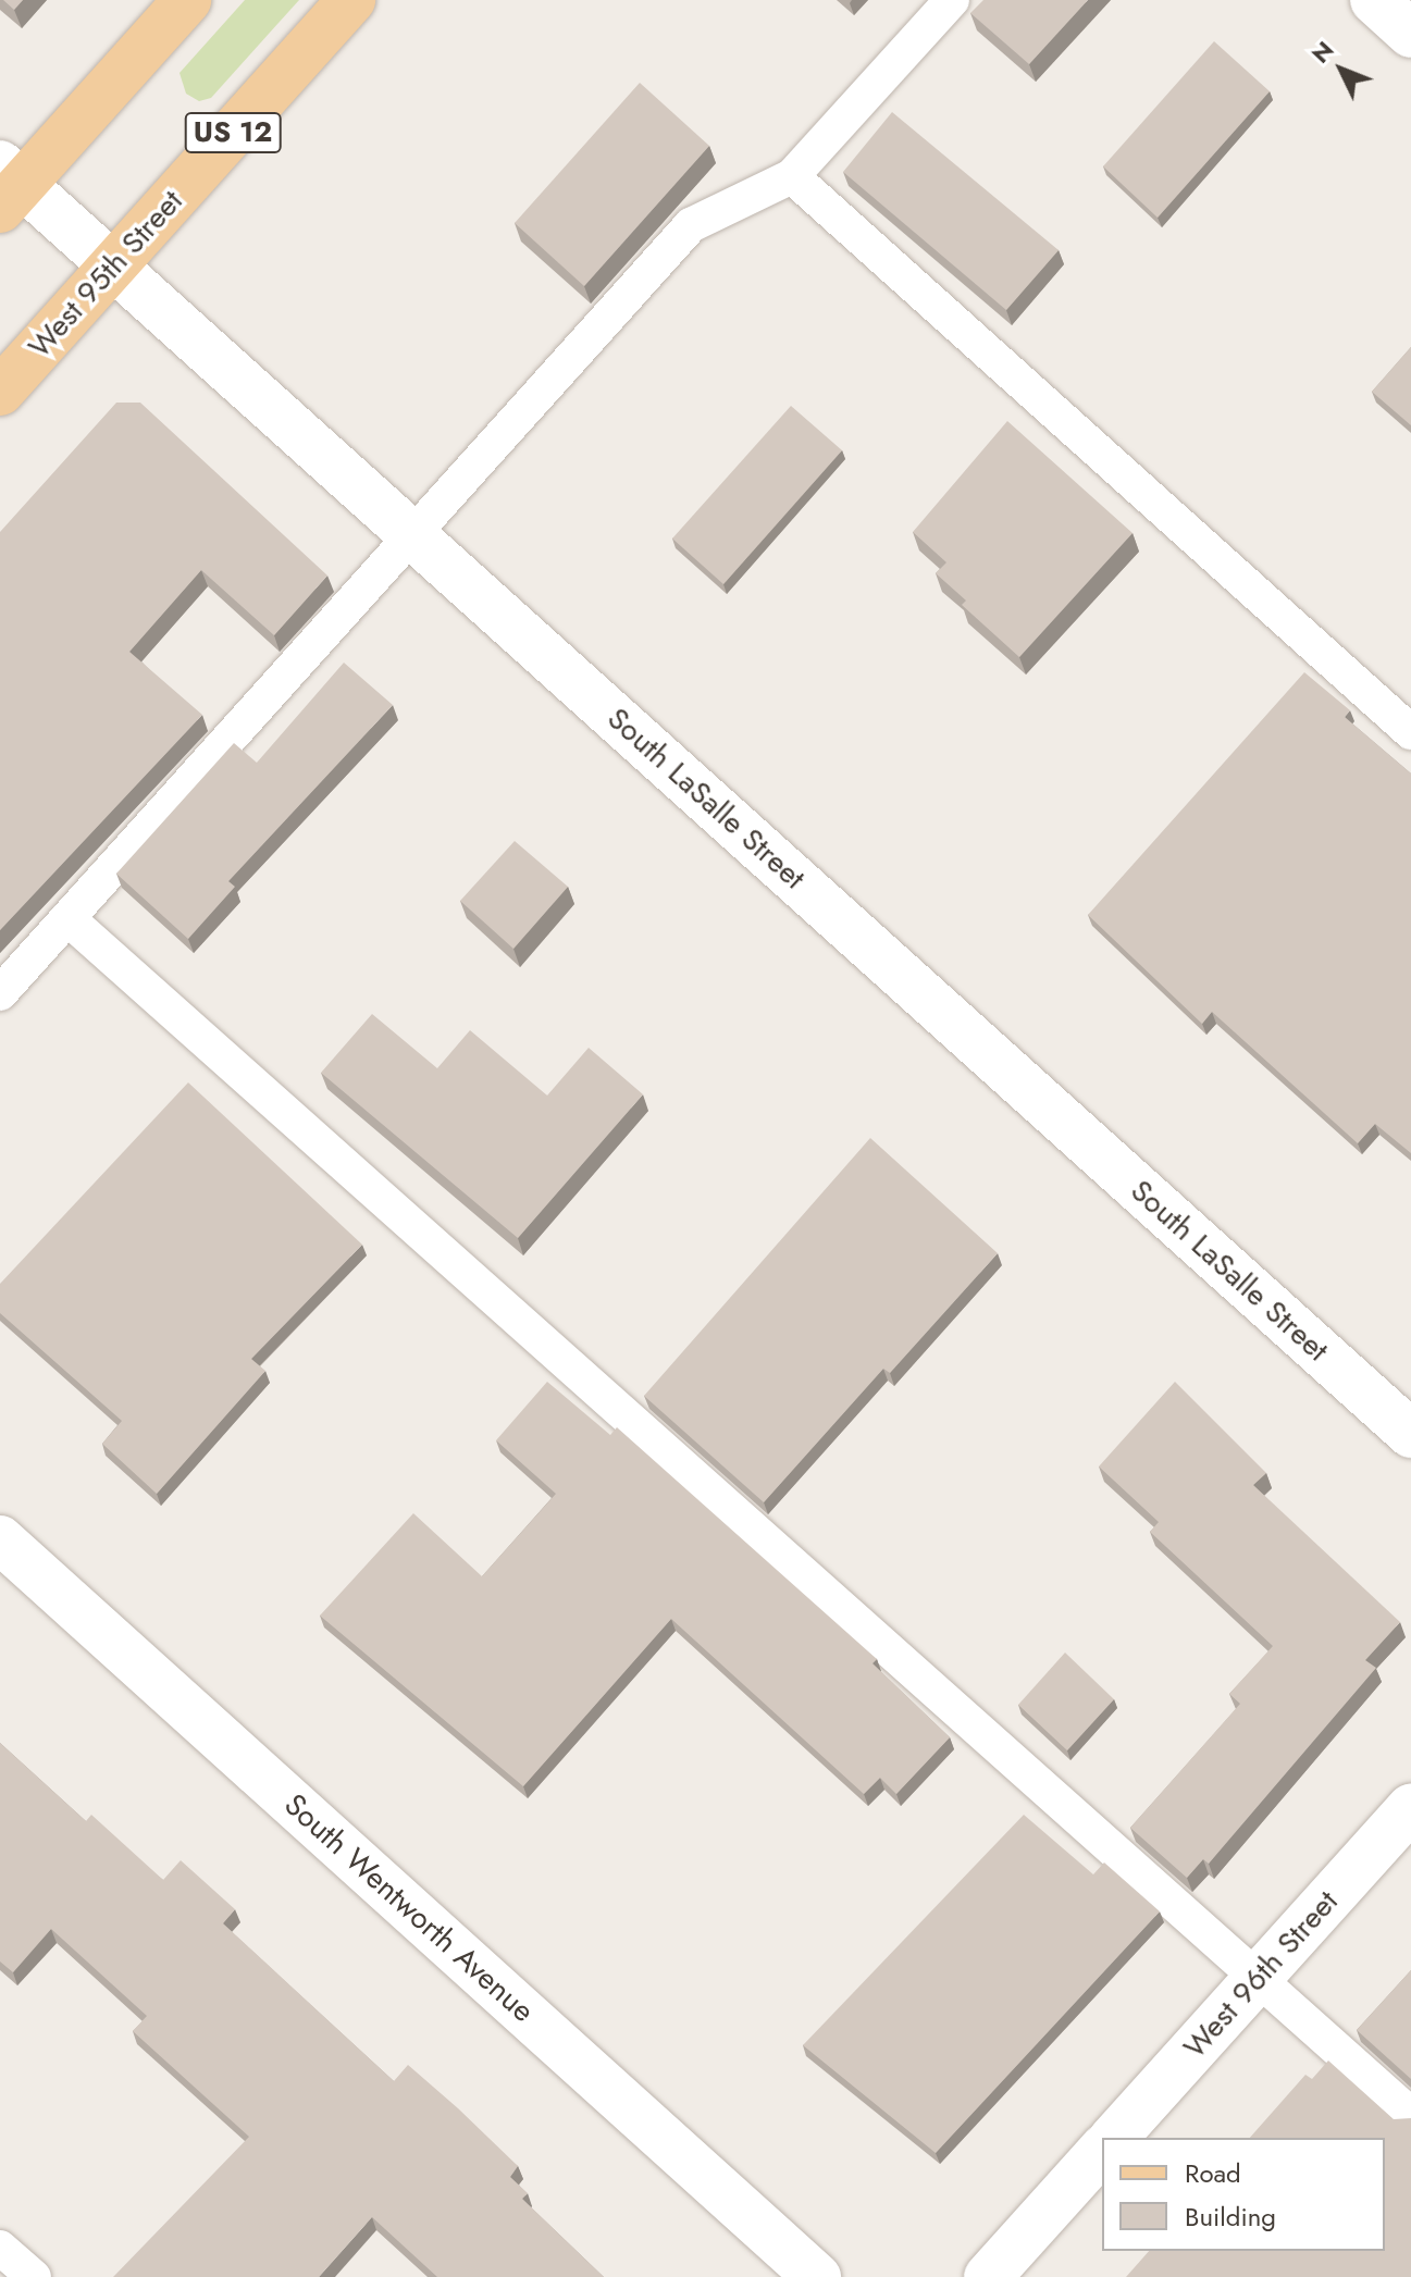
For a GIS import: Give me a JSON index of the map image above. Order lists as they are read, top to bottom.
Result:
{
  "streets": {
    "main road": ["US 12", "West 95th Street"],
    "street": ["South LaSalle Street", "South Wentworth Avenue", "West 96th Street"]
  },
  "crossings": [
    ["West 95th Street", "South LaSalle Street"]
  ],
  "legend": ["Road", "Building"],
  "north": "top left"
}
